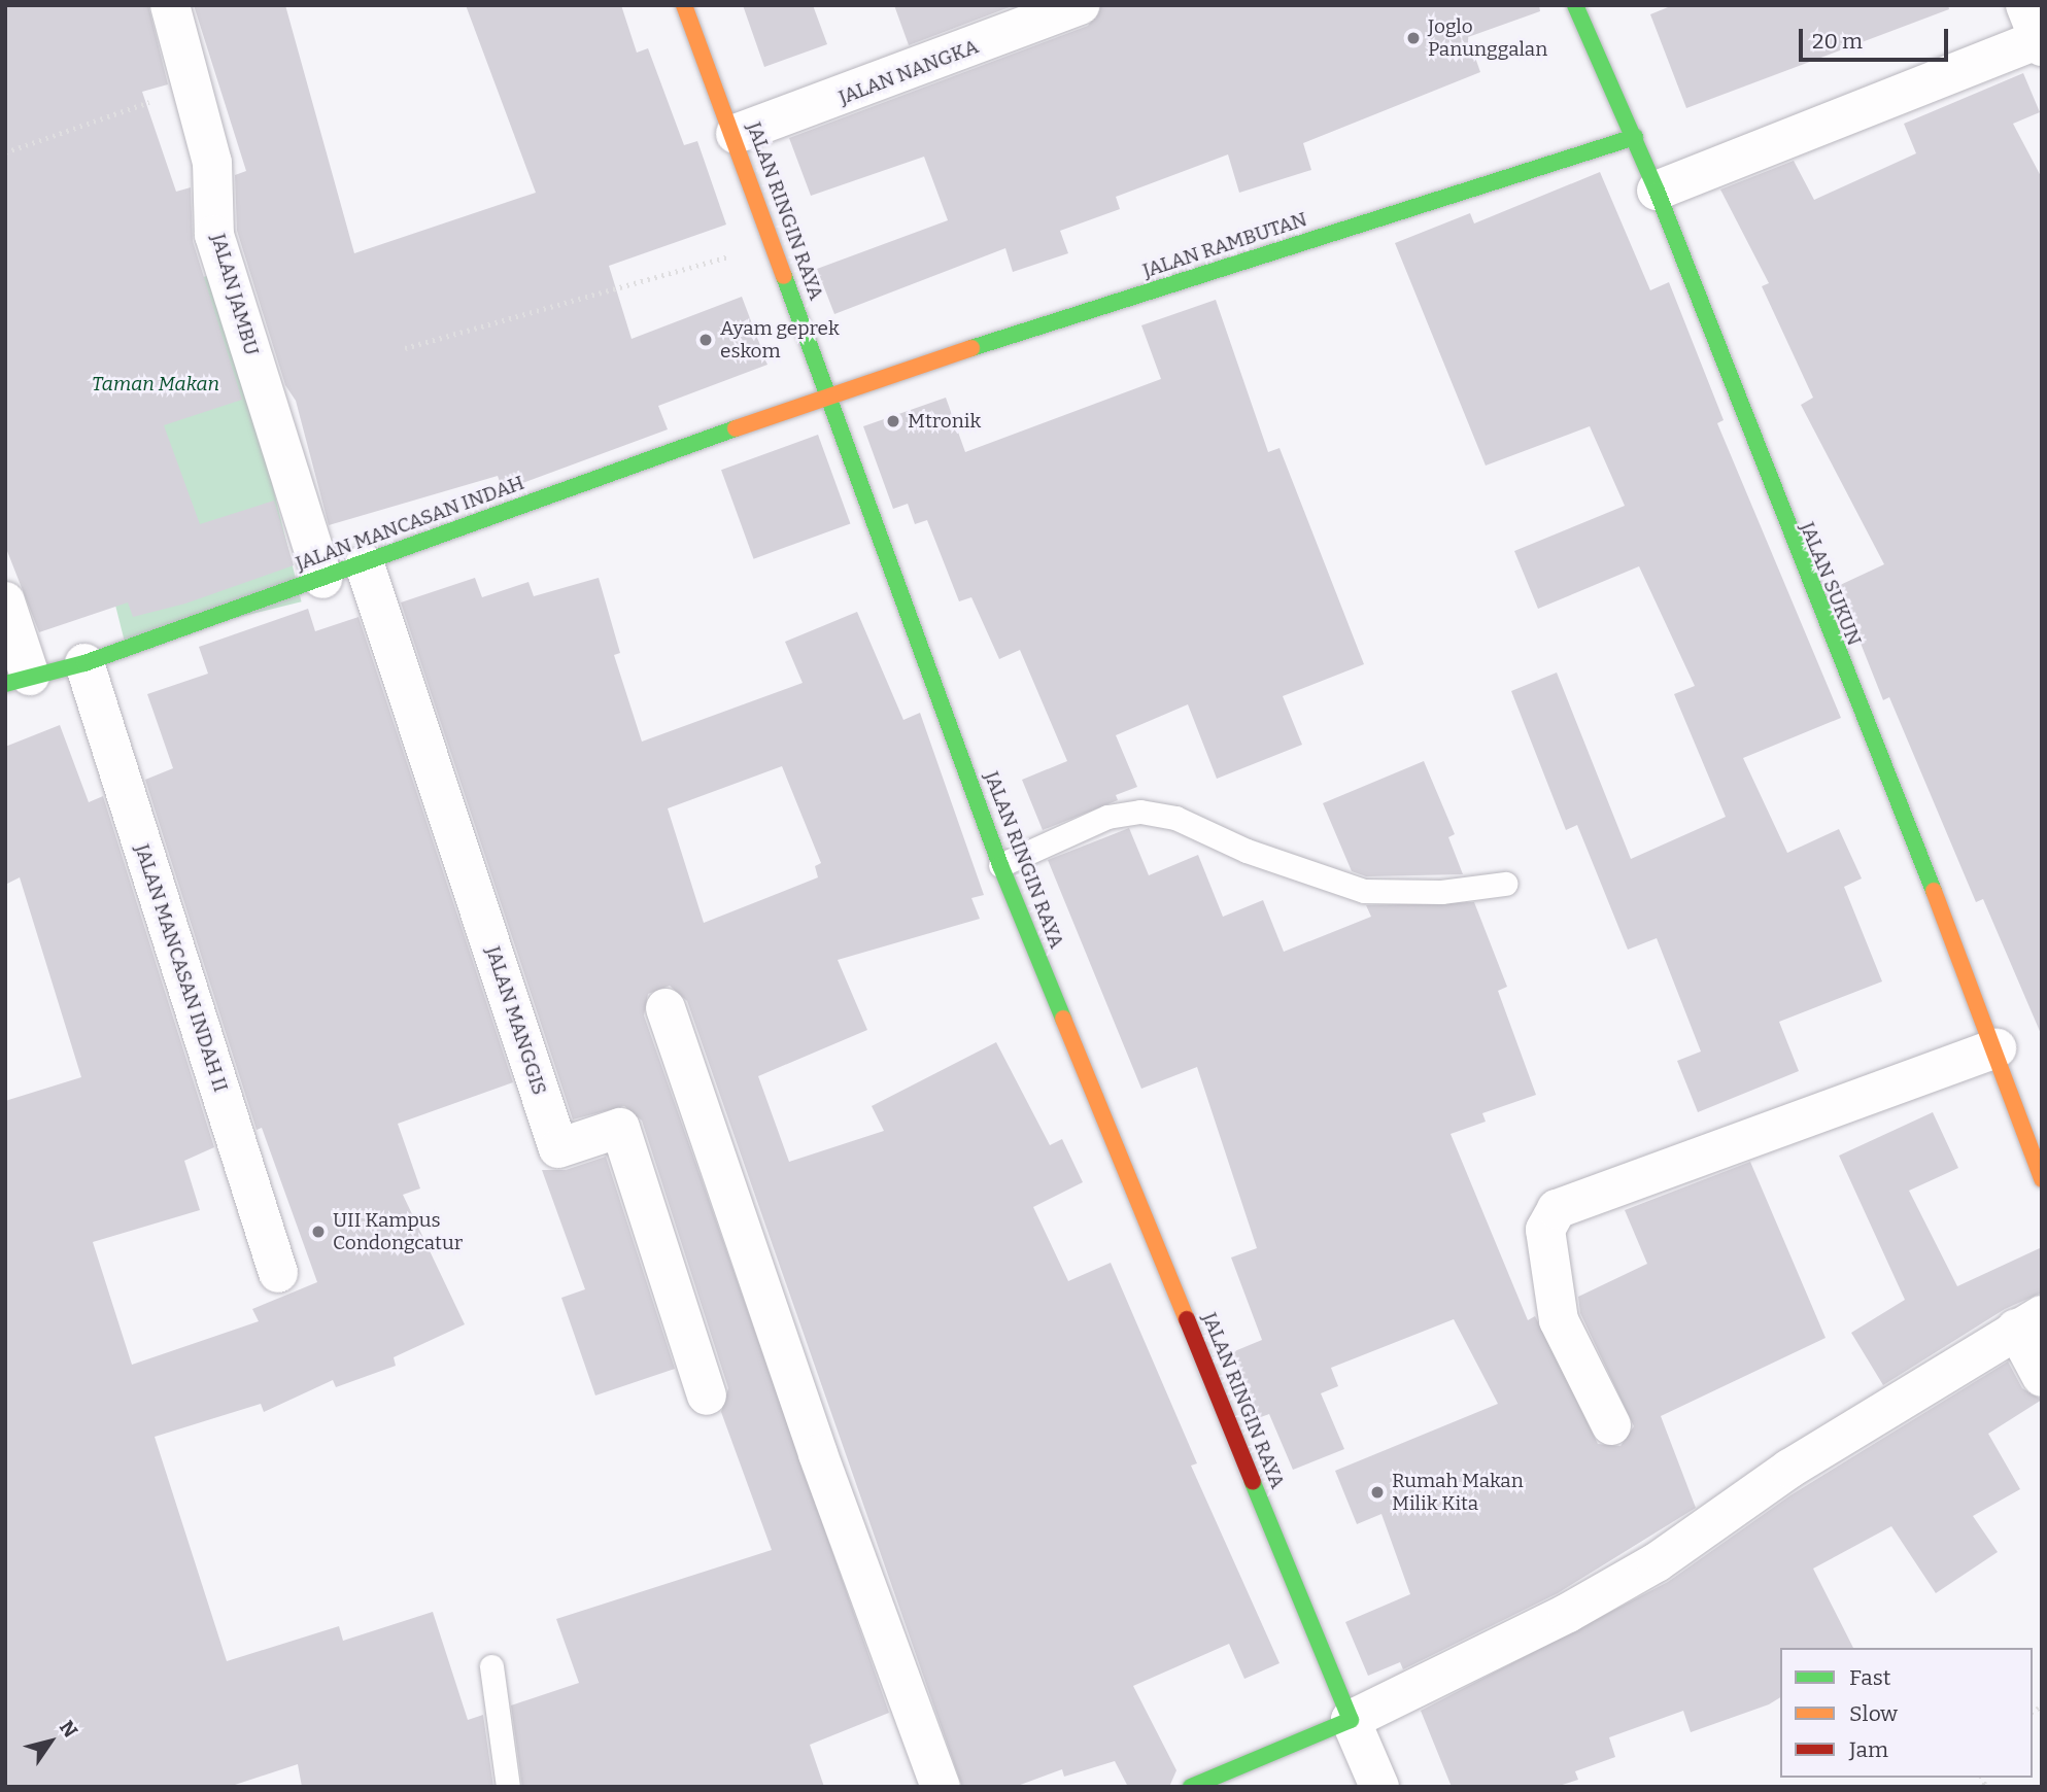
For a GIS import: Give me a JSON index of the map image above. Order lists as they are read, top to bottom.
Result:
{
  "streets": {
    "street": [
      "JALAN NANGKA",
      "JALAN RINGIN RAYA",
      "JALAN RAMBUTAN",
      "JALAN JAMBU",
      "JALAN MANCASAN INDAH",
      "JALAN SUKUN",
      "JALAN MANCASAN INDAH II",
      "JALAN MANGGIS"
    ]
  },
  "crossings": [
    ["JALAN NANGKA", "JALAN RINGIN RAYA"],
    ["JALAN RINGIN RAYA", "JALAN RAMBUTAN"],
    ["JALAN RINGIN RAYA", "JALAN MANCASAN INDAH"],
    ["JALAN RAMBUTAN", "JALAN MANCASAN INDAH"],
    ["JALAN RAMBUTAN", "JALAN SUKUN"],
    ["JALAN JAMBU", "JALAN MANCASAN INDAH"],
    ["JALAN MANCASAN INDAH", "JALAN MANCASAN INDAH II"],
    ["JALAN MANCASAN INDAH", "JALAN MANGGIS"]
  ],
  "parks": ["Taman Makan"],
  "places": [
    "Joglo Panunggalan",
    "Ayam geprek eskom",
    "Mtronik",
    "UII Kampus Condongcatur",
    "Rumah Makan Milik Kita"
  ],
  "legend": ["Fast", "Slow", "Jam"],
  "scale_bar": "20 m",
  "north": "top right"
}
